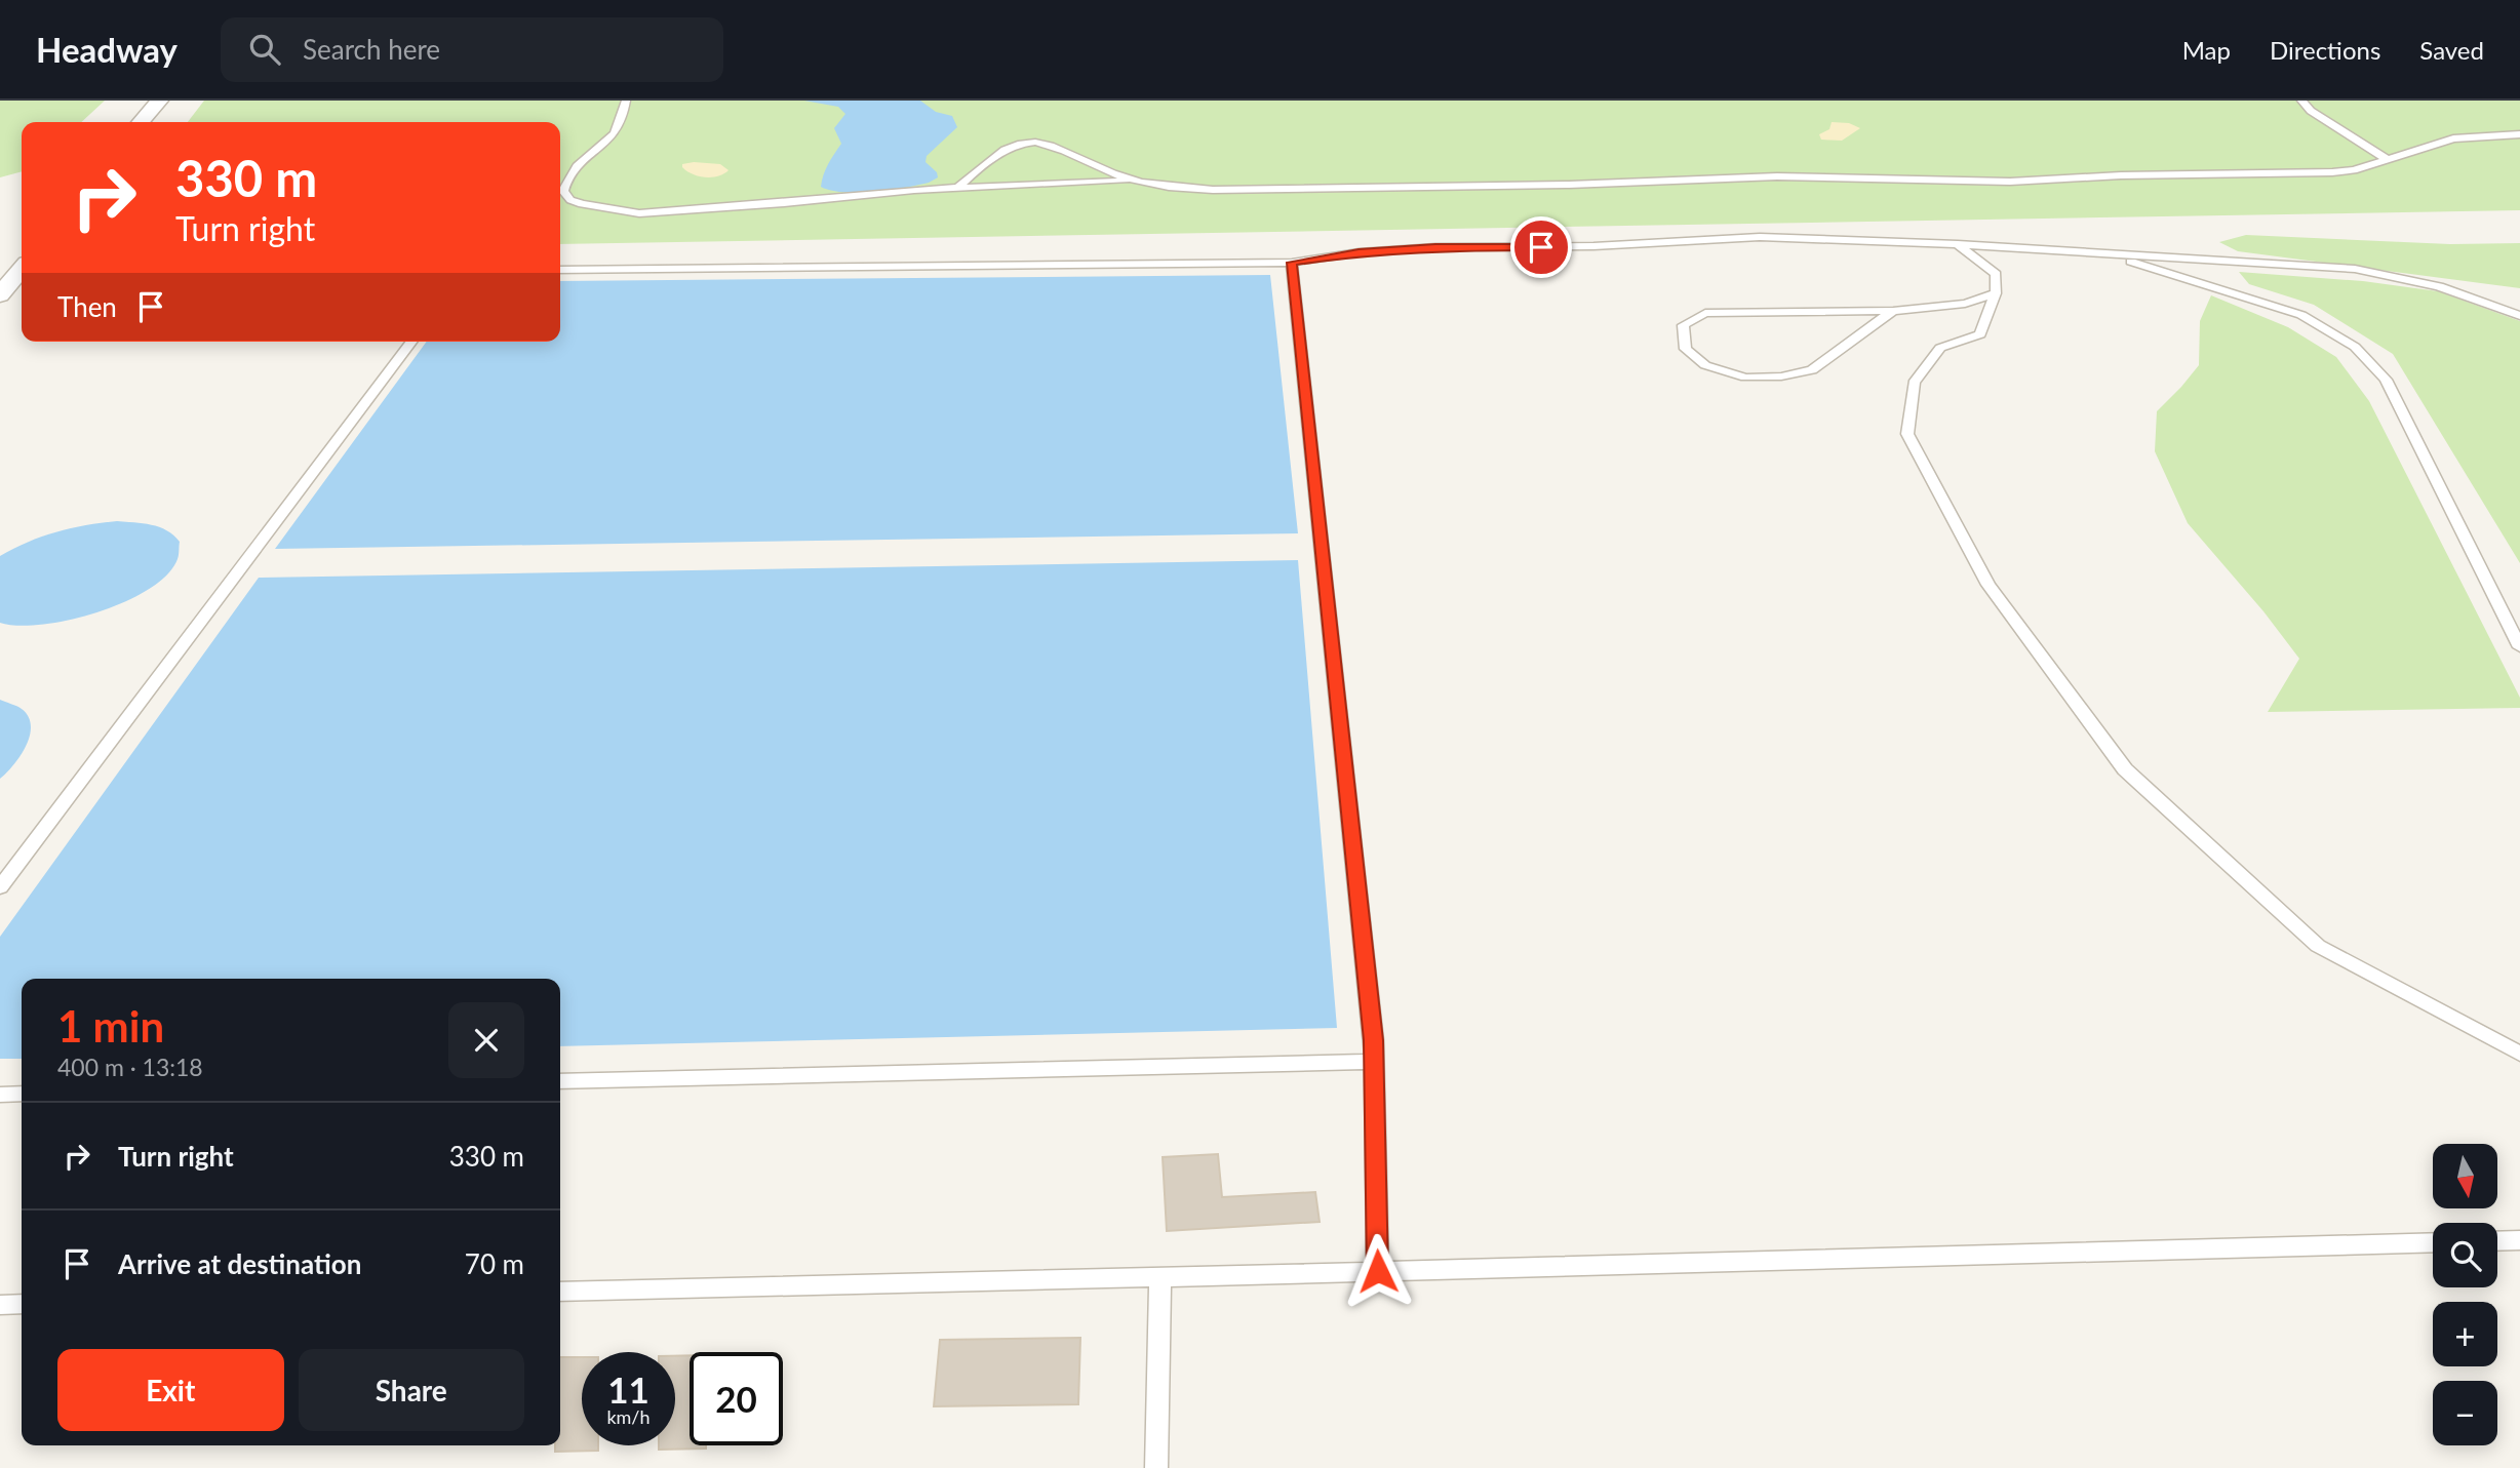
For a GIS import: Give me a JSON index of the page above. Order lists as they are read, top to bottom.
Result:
{
  "north": "bottom",
  "page": {
    "header": "Headway",
    "search": "Search here",
    "nav": ["Map", "Directions", "Saved"],
    "turn": ["330 m", "Turn right"],
    "then": "Then",
    "heading": ["1 min", "400 m · 13:18"],
    "list": [
      {
        "name": "Turn right",
        "value": "330 m"
      },
      {
        "name": "Arrive at destination",
        "value": "70 m"
      }
    ],
    "map_buttons": ["+", "−"],
    "buttons": ["Exit", "Share"],
    "speed": "11 km/h",
    "limit": "20"
  }
}
